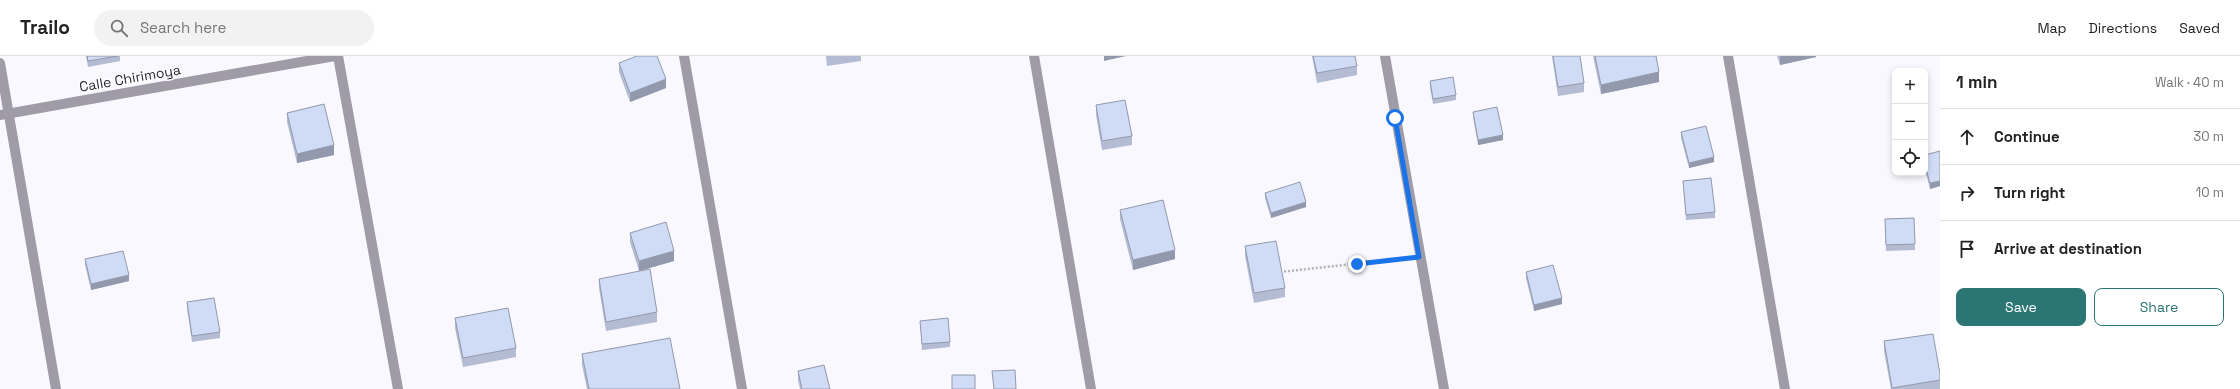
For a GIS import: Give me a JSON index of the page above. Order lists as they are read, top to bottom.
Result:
{
  "streets": {
    "street": ["Calle Chirimoya"]
  },
  "page": {
    "header": "Trailo",
    "search": "Search here",
    "nav": ["Map", "Directions", "Saved"],
    "heading": ["1 min", "Walk · 40 m"],
    "map_buttons": ["+", "−"],
    "list": [
      ["Continue", "30 m"],
      ["Turn right", "10 m"],
      "Arrive at destination"
    ],
    "buttons": ["Save", "Share"]
  }
}
